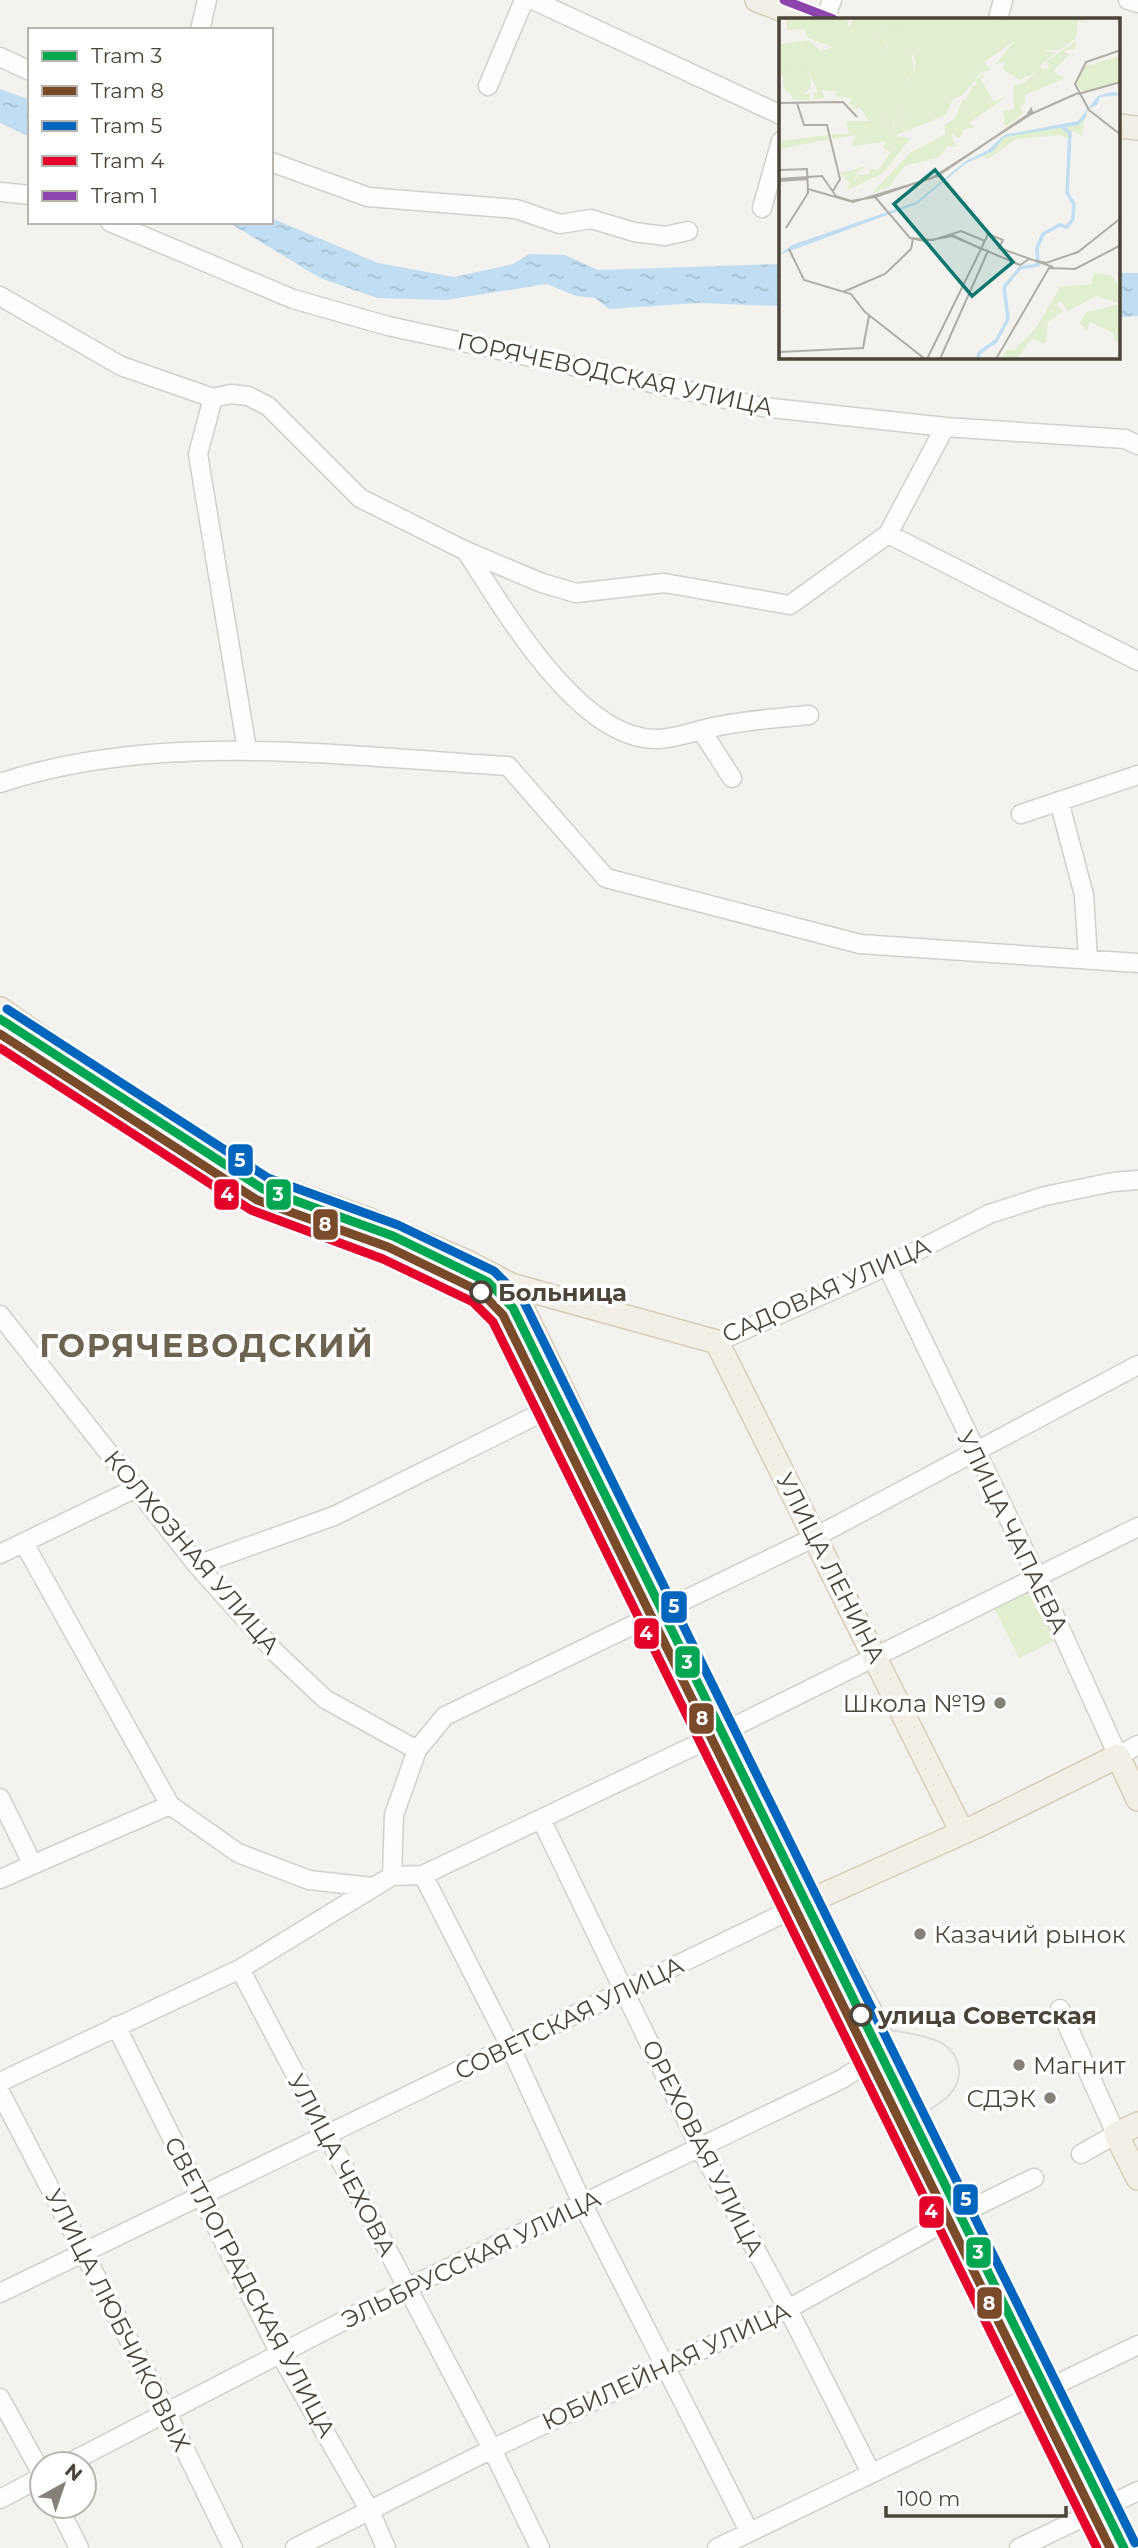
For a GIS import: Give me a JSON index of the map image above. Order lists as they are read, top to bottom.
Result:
{
  "streets": {
    "main road": [
      "САДОВАЯ УЛИЦА",
      "УЛИЦА ЧАПАЕВА",
      "УЛИЦА ЛЕНИНА",
      "СОВЕТСКАЯ УЛИЦА"
    ],
    "street": [
      "ГОРЯЧЕВОДСКАЯ УЛИЦА",
      "КОЛХОЗНАЯ УЛИЦА",
      "ОРЕХОВАЯ УЛИЦА",
      "УЛИЦА ЧЕХОВА",
      "ЭЛЬБРУССКАЯ УЛИЦА",
      "СВЕТЛОГРАДСКАЯ УЛИЦА",
      "УЛИЦА ЛЮБЧИКОВЫХ",
      "ЮБИЛЕЙНАЯ УЛИЦА"
    ]
  },
  "crossings": [
    ["САДОВАЯ УЛИЦА", "УЛИЦА ЧАПАЕВА"],
    ["САДОВАЯ УЛИЦА", "УЛИЦА ЛЕНИНА"],
    ["УЛИЦА ЧАПАЕВА", "СОВЕТСКАЯ УЛИЦА"],
    ["УЛИЦА ЛЕНИНА", "СОВЕТСКАЯ УЛИЦА"],
    ["СОВЕТСКАЯ УЛИЦА", "ОРЕХОВАЯ УЛИЦА"],
    ["СОВЕТСКАЯ УЛИЦА", "УЛИЦА ЧЕХОВА"],
    ["СОВЕТСКАЯ УЛИЦА", "СВЕТЛОГРАДСКАЯ УЛИЦА"],
    ["СОВЕТСКАЯ УЛИЦА", "УЛИЦА ЛЮБЧИКОВЫХ"],
    ["ОРЕХОВАЯ УЛИЦА", "ЭЛЬБРУССКАЯ УЛИЦА"],
    ["ОРЕХОВАЯ УЛИЦА", "ЮБИЛЕЙНАЯ УЛИЦА"],
    ["УЛИЦА ЧЕХОВА", "ЭЛЬБРУССКАЯ УЛИЦА"],
    ["УЛИЦА ЧЕХОВА", "ЮБИЛЕЙНАЯ УЛИЦА"],
    ["ЭЛЬБРУССКАЯ УЛИЦА", "СВЕТЛОГРАДСКАЯ УЛИЦА"],
    ["ЭЛЬБРУССКАЯ УЛИЦА", "УЛИЦА ЛЮБЧИКОВЫХ"],
    ["СВЕТЛОГРАДСКАЯ УЛИЦА", "ЮБИЛЕЙНАЯ УЛИЦА"]
  ],
  "districts": ["ГОРЯЧЕВОДСКИЙ"],
  "places": [
    "Больница",
    "Школа №19",
    "Казачий рынок",
    "улица Советская",
    "Магнит",
    "СДЭК"
  ],
  "lines": [
    "tram line 1",
    "tram line 5",
    "tram line 3",
    "tram line 8",
    "tram line 4"
  ],
  "legend": [
    "Tram 3",
    "Tram 8",
    "Tram 5",
    "Tram 4",
    "Tram 1"
  ],
  "scale_bar": "100 m",
  "north": "top right"
}
